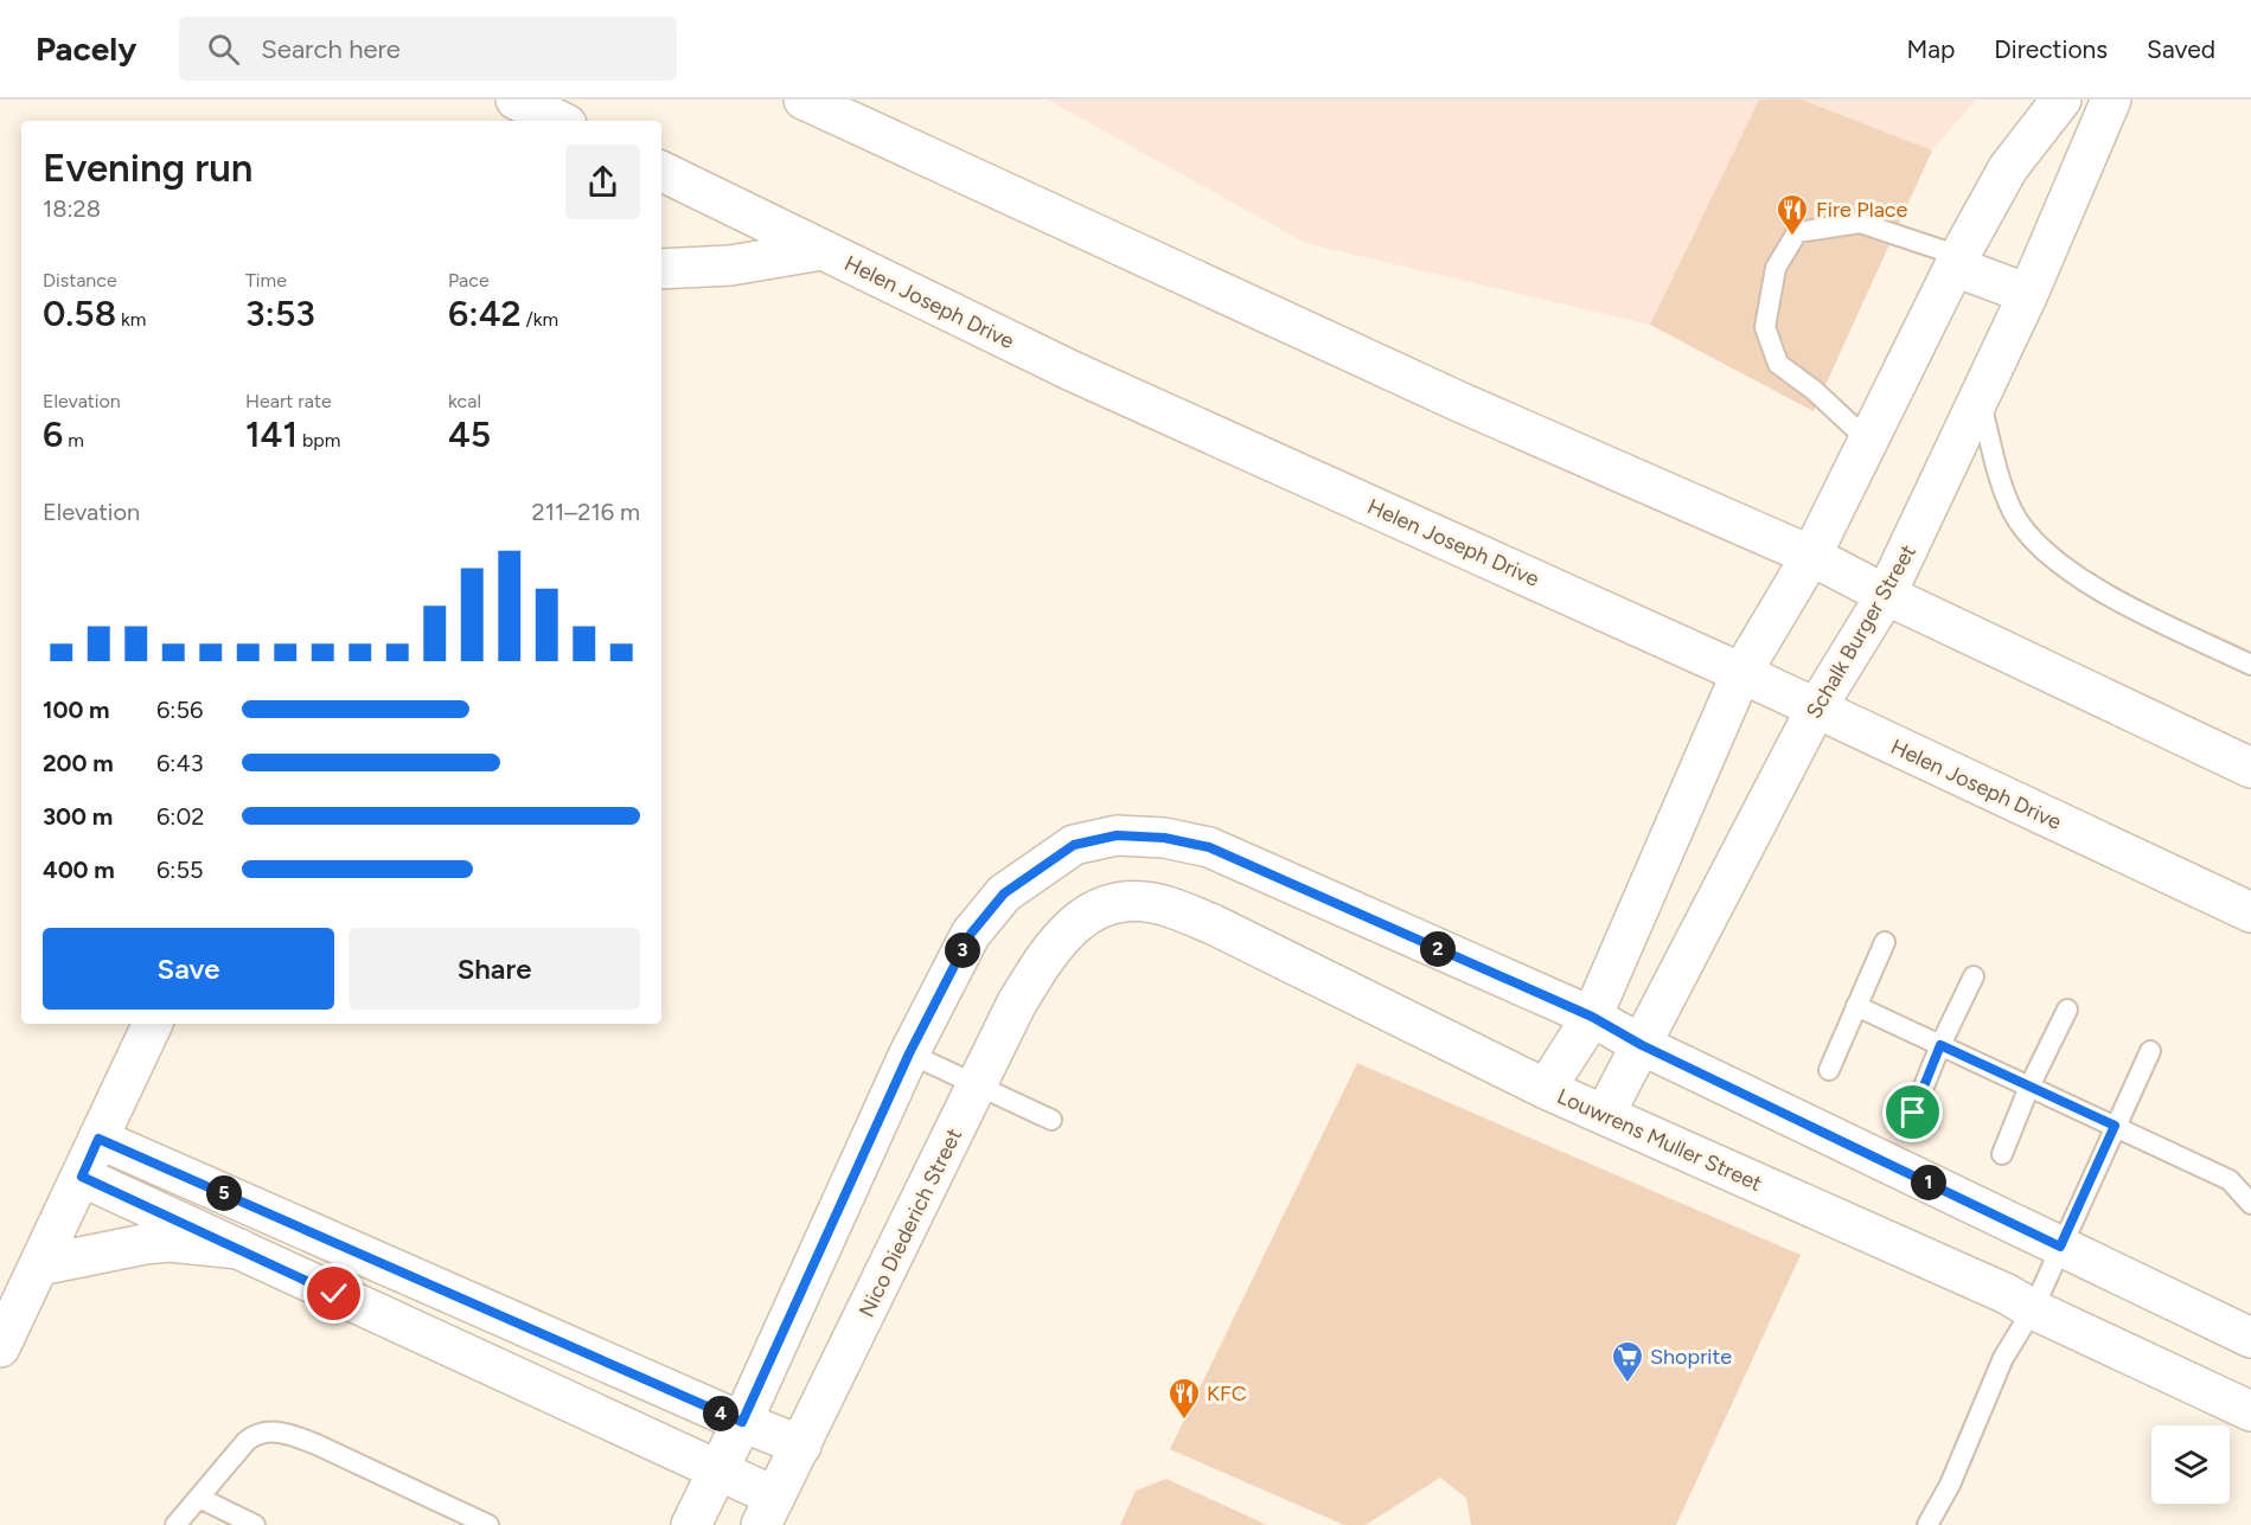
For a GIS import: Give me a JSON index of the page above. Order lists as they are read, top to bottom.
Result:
{
  "streets": {
    "street": [
      "Helen Joseph Drive",
      "Schalk Burger Street",
      "Louwrens Muller Street",
      "Nico Diederich Street"
    ]
  },
  "crossings": [
    ["Helen Joseph Drive", "Schalk Burger Street"],
    ["Schalk Burger Street", "Louwrens Muller Street"],
    ["Louwrens Muller Street", "Nico Diederich Street"]
  ],
  "places": {
    "restaurant": ["Fire Place", "KFC"],
    "supermarket": ["Shoprite"]
  },
  "page": {
    "header": "Pacely",
    "search": "Search here",
    "nav": ["Map", "Directions", "Saved"],
    "heading": ["Evening run", "18:28"],
    "stats": [
      ["Distance", "0.58 km"],
      ["Time", "3:53"],
      ["Pace", "6:42 /km"],
      ["Elevation", "6 m"],
      ["Heart rate", "141 bpm"],
      ["kcal", "45"]
    ],
    "chart": ["Elevation", "211–216 m"],
    "list": [
      {
        "name": "100 m",
        "note": "6:56"
      },
      {
        "name": "200 m",
        "note": "6:43"
      },
      {
        "name": "300 m",
        "note": "6:02"
      },
      {
        "name": "400 m",
        "note": "6:55"
      }
    ],
    "buttons": ["Save", "Share"],
    "pins": [
      "2",
      "3",
      "1",
      "5",
      "4"
    ]
  }
}
